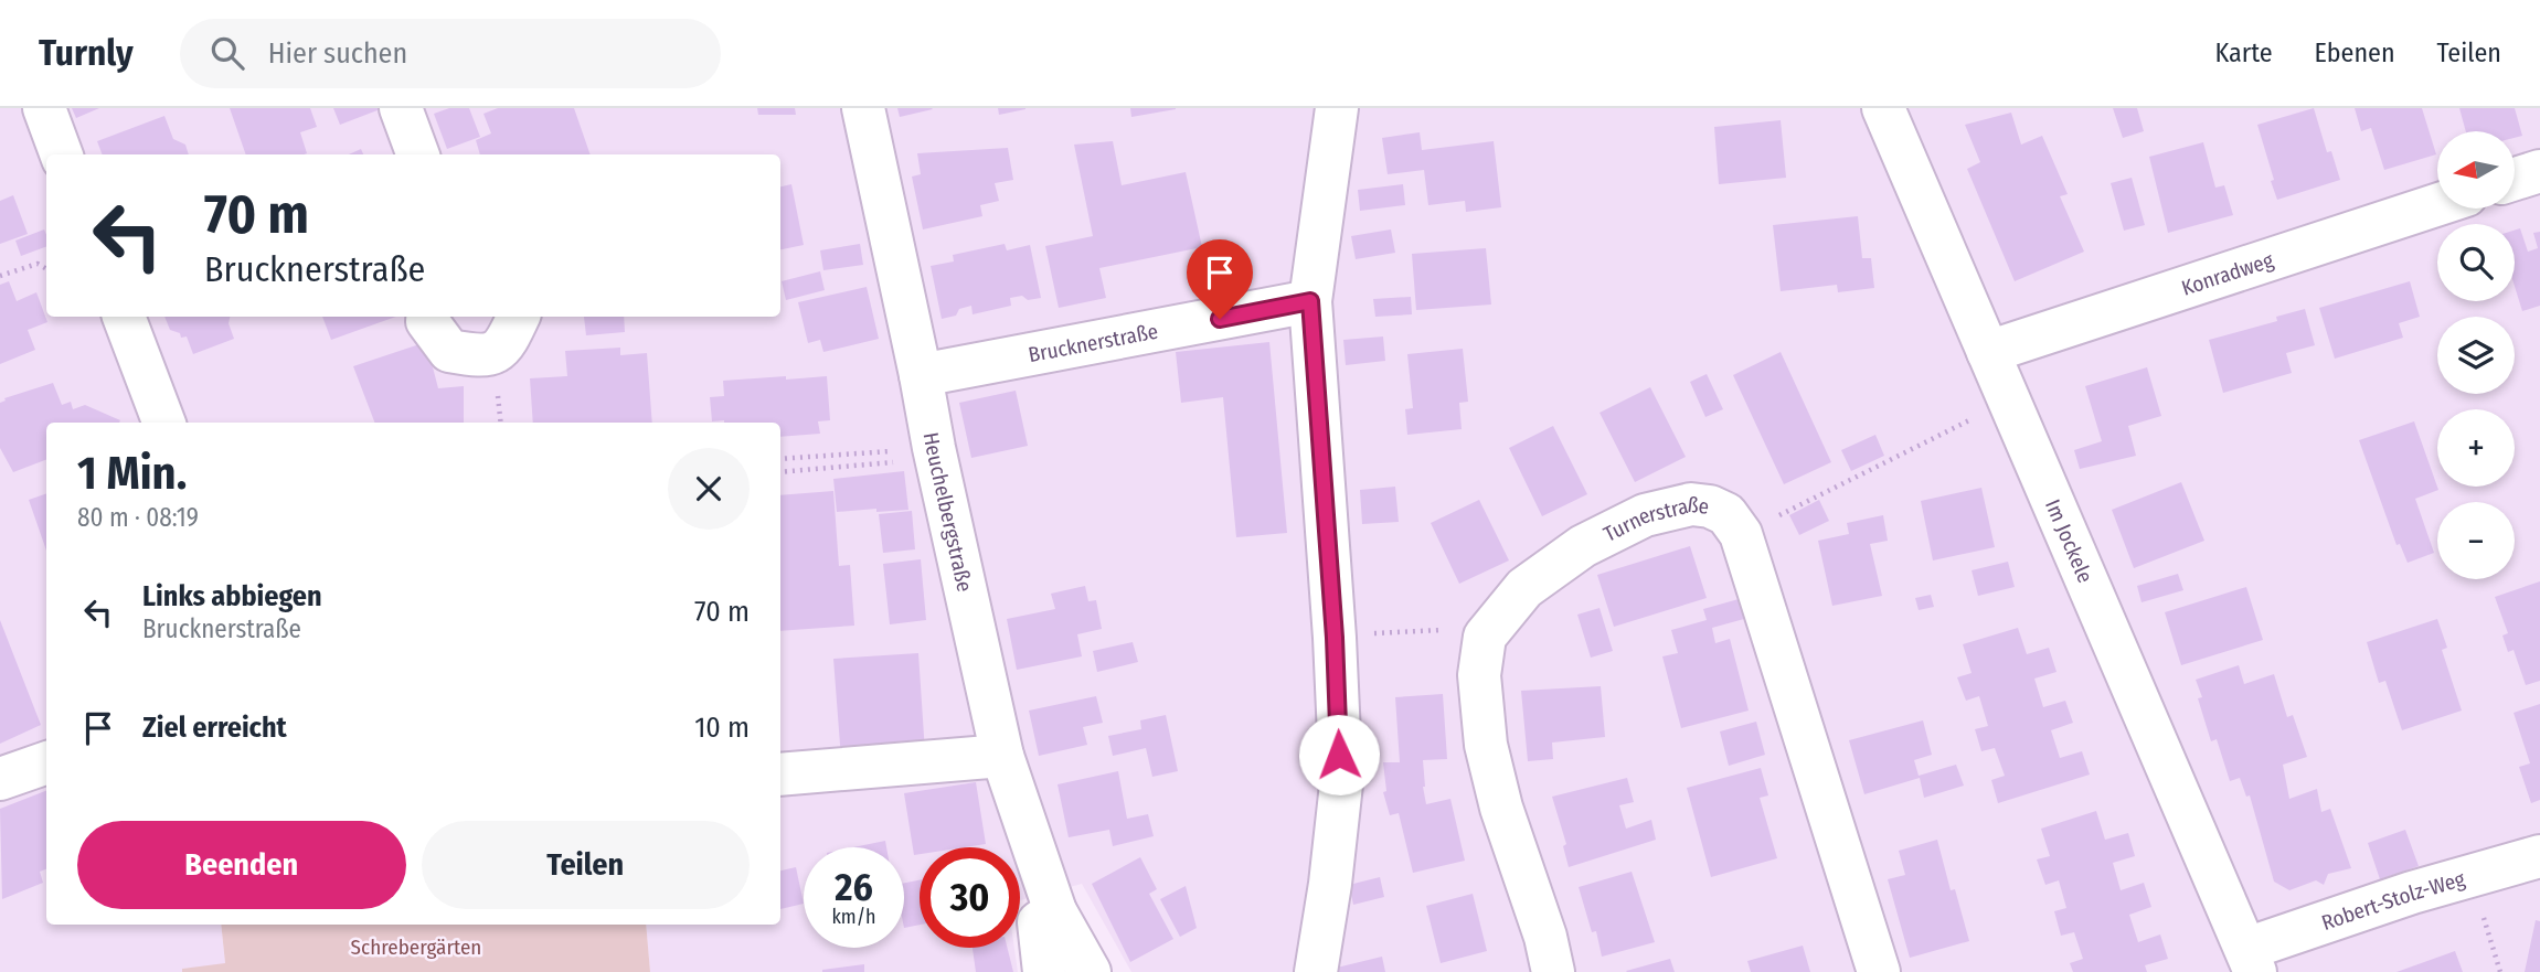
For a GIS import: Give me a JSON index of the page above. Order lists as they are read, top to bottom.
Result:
{
  "streets": {
    "street": [
      "Konradweg",
      "Brucknerstraße",
      "Heuchelbergstraße",
      "Turnerstraße",
      "Im Jockele",
      "Robert-Stolz-Weg"
    ]
  },
  "crossings": [
    ["Konradweg", "Im Jockele"],
    ["Brucknerstraße", "Heuchelbergstraße"],
    ["Im Jockele", "Robert-Stolz-Weg"]
  ],
  "parks": ["Schrebergärten"],
  "north": "left",
  "page": {
    "header": "Turnly",
    "search": "Hier suchen",
    "nav": ["Karte", "Ebenen", "Teilen"],
    "map_buttons": ["+", "−"],
    "turn": ["70 m", "Brucknerstraße"],
    "heading": ["1 Min.", "80 m · 08:19"],
    "list": [
      {
        "name": "Links abbiegen",
        "note": "Brucknerstraße",
        "value": "70 m"
      },
      {
        "name": "Ziel erreicht",
        "value": "10 m"
      }
    ],
    "buttons": ["Beenden", "Teilen"],
    "speed": "26 km/h",
    "limit": "30"
  }
}
